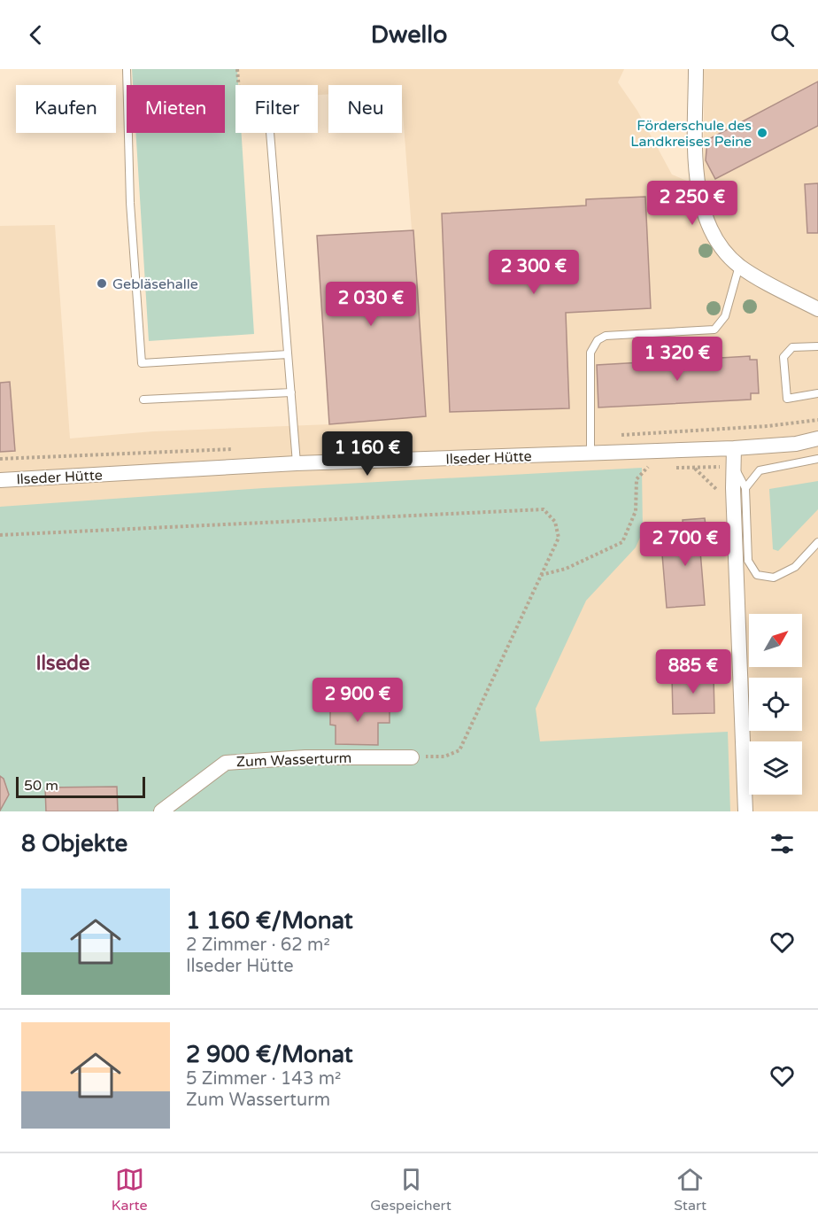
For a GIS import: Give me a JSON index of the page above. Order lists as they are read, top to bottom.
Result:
{
  "streets": {
    "street": ["Ilseder Hütte", "Zum Wasserturm"]
  },
  "districts": ["Ilsede"],
  "places": ["Förderschule des Landkreises Peine", "Gebläsehalle"],
  "scale_bar": "50 m",
  "north": "top right",
  "page": {
    "header": "Dwello",
    "chip": [
      "Kaufen",
      "Mieten",
      "Filter",
      "Neu"
    ],
    "price": [
      "2 250 €",
      "2 300 €",
      "2 030 €",
      "1 320 €",
      "1 160 €",
      "2 700 €",
      "885 €",
      "2 900 €"
    ],
    "scale": "50 m",
    "heading": "8 Objekte",
    "list": [
      {
        "name": "1 160 €/Monat",
        "note": "2 Zimmer · 62 m² · Ilseder Hütte"
      },
      {
        "name": "2 900 €/Monat",
        "note": "5 Zimmer · 143 m² · Zum Wasserturm"
      }
    ],
    "tabs": ["Karte", "Gespeichert", "Start"]
  }
}
